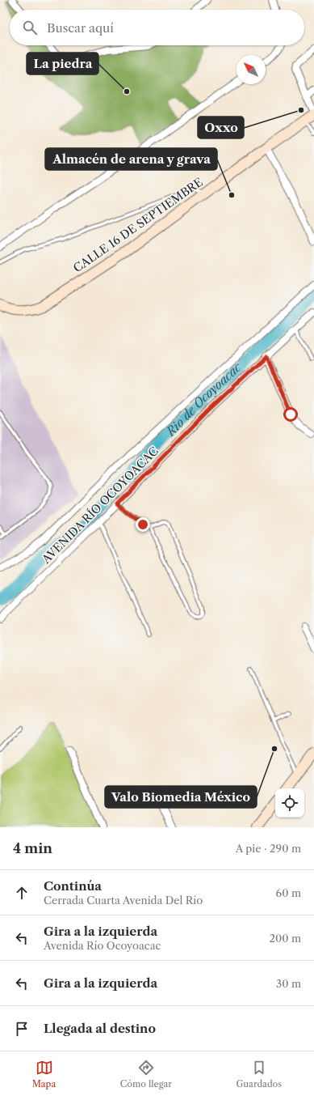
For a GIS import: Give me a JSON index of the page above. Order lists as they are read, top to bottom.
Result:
{
  "streets": {
    "main road": ["CALLE 16 DE SEPTIEMBRE"],
    "street": ["AVENIDA RÍO OCOYOACAC"]
  },
  "water": ["Rio de Ocoyoacac"],
  "places": [
    "La piedra",
    "Oxxo",
    "Almacén de arena y grava",
    "Valo Biomedia México"
  ],
  "north": "top left",
  "page": {
    "search": "Buscar aquí",
    "heading": ["4 min", "A pie · 290 m"],
    "list": [
      ["Continúa", "Cerrada Cuarta Avenida Del Río", "60 m"],
      ["Gira a la izquierda", "Avenida Río Ocoyoacac", "200 m"],
      ["Gira a la izquierda", "30 m"],
      "Llegada al destino"
    ],
    "nav": ["Mapa", "Cómo llegar", "Guardados"]
  }
}
